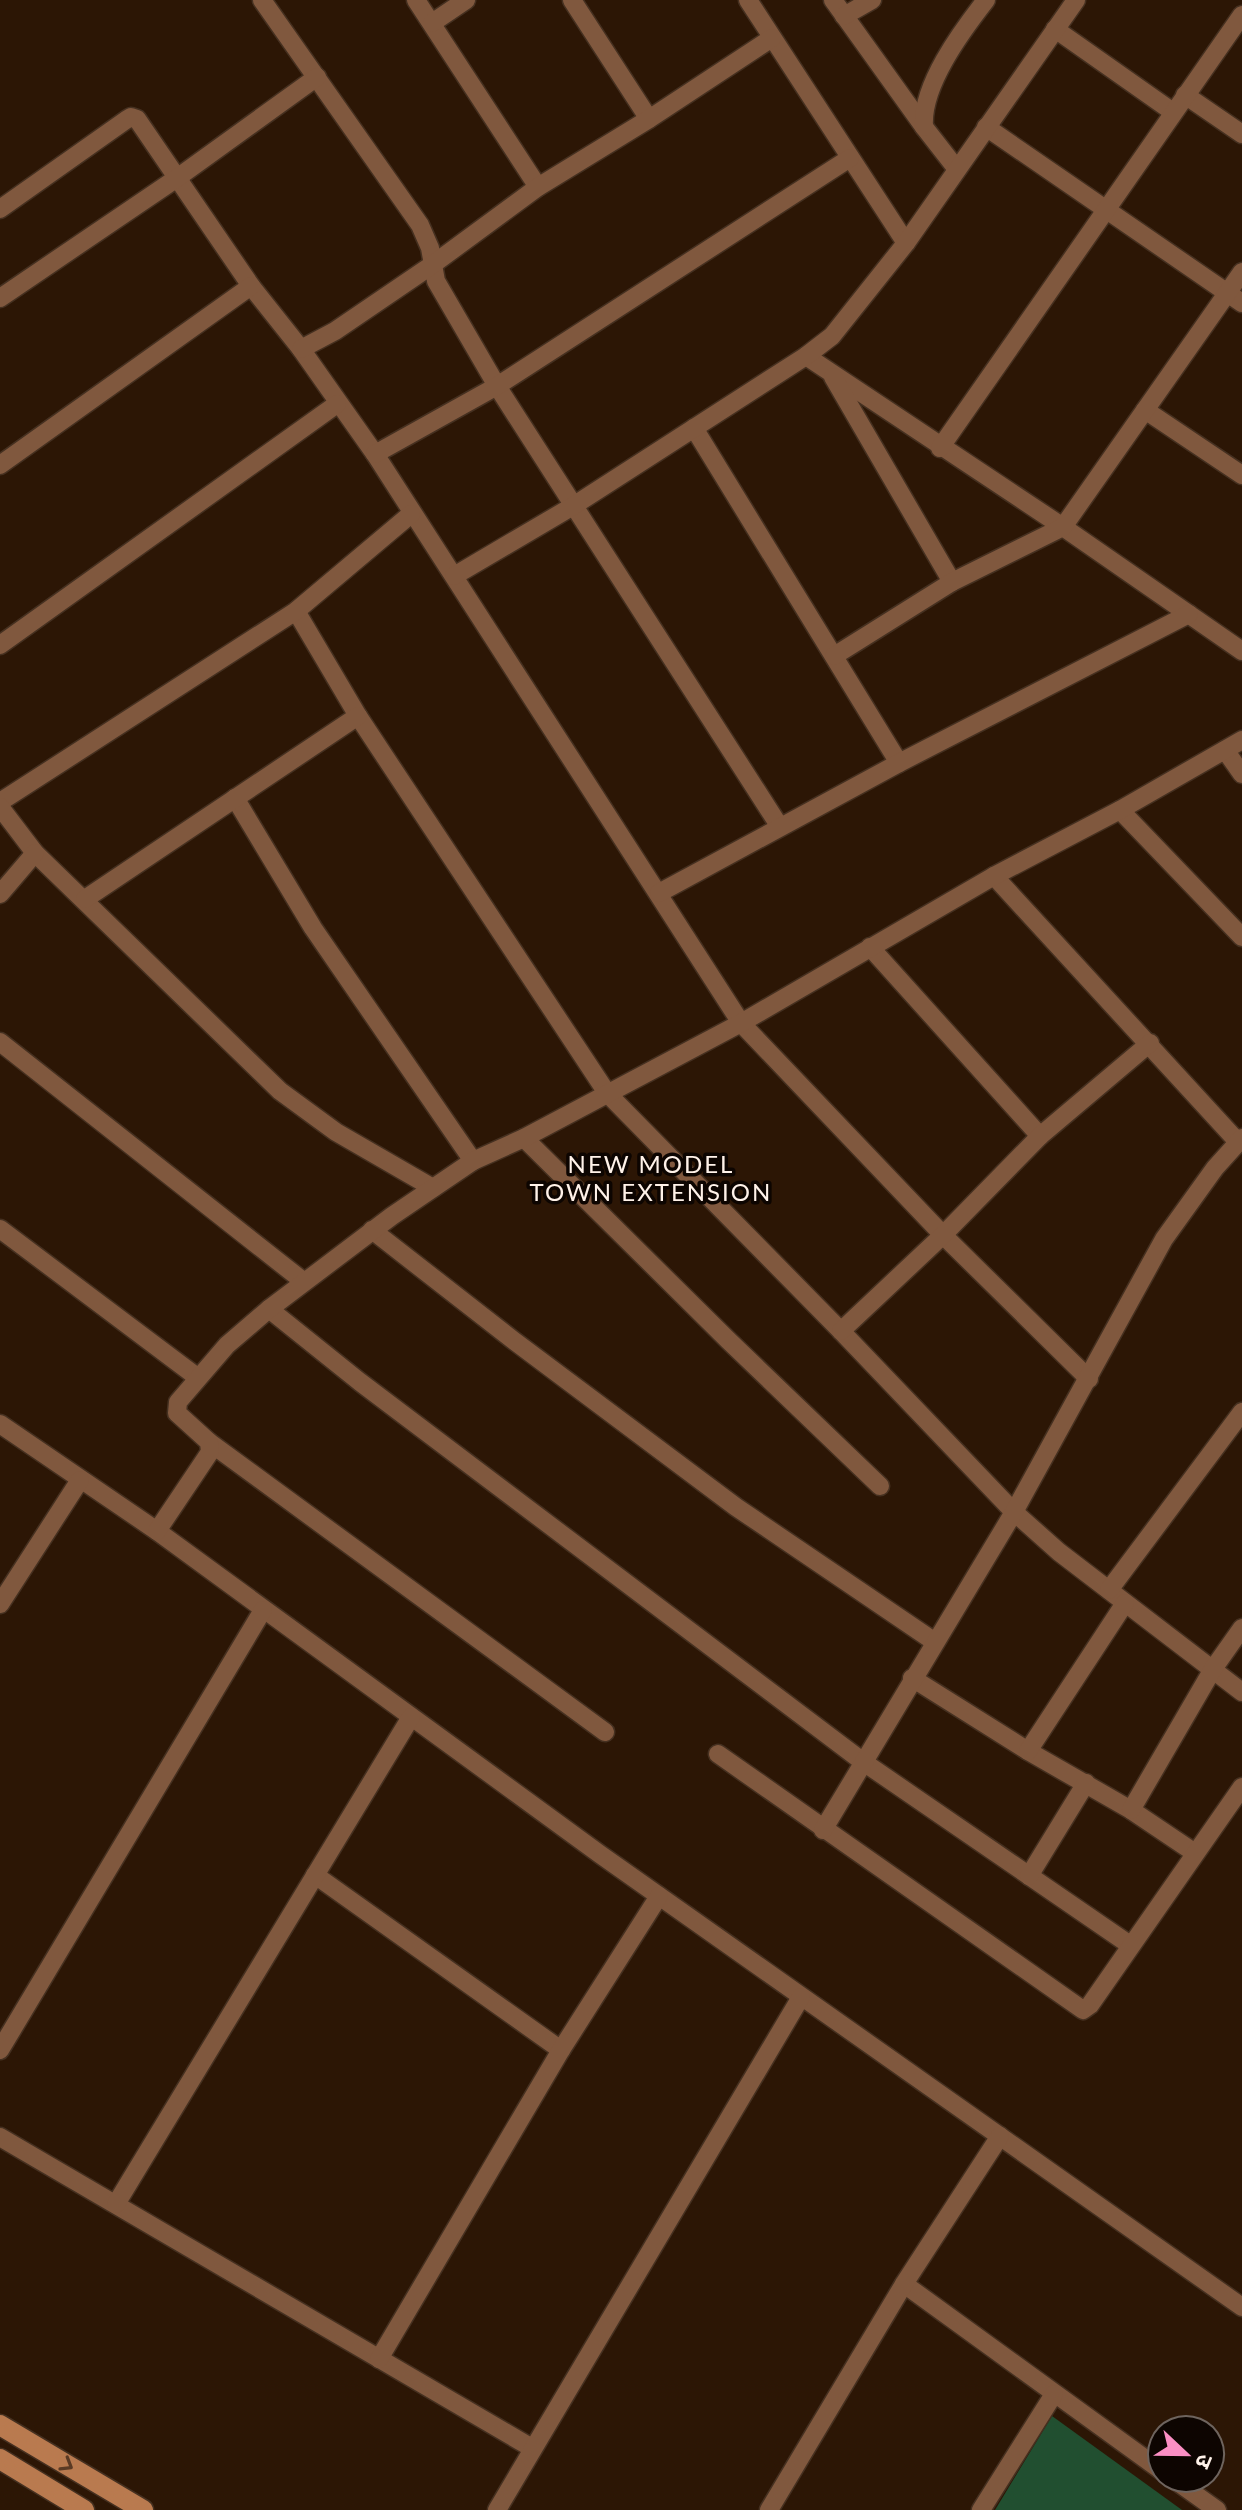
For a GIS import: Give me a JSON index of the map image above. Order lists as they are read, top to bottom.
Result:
{
  "districts": ["NEW MODEL TOWN EXTENSION"],
  "north": "right"
}
